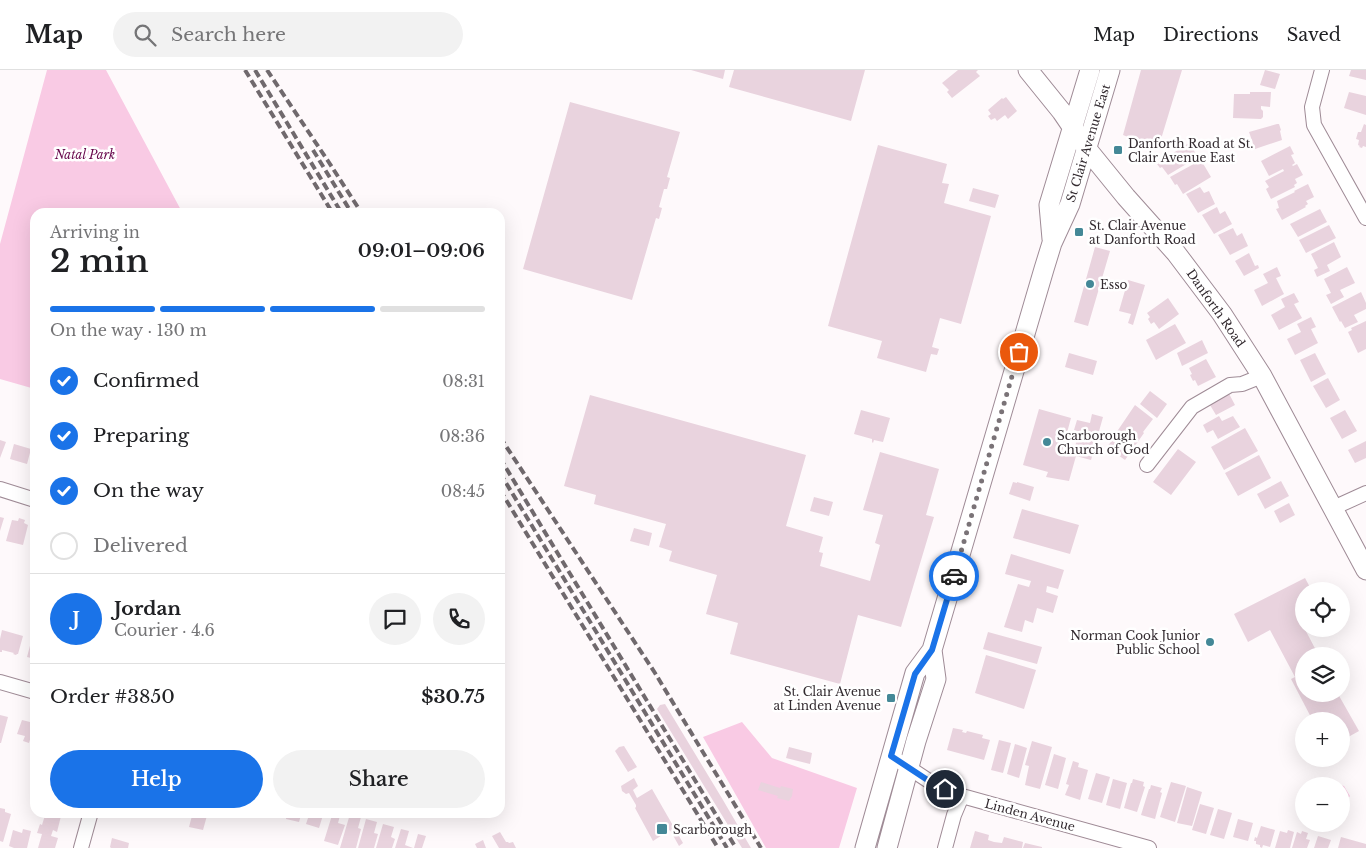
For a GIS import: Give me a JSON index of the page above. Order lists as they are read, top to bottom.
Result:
{
  "streets": {
    "main road": ["St Clair Avenue East", "Danforth Road"],
    "street": ["Linden Avenue"]
  },
  "crossings": [
    ["St Clair Avenue East", "Danforth Road"],
    ["St Clair Avenue East", "Linden Avenue"]
  ],
  "parks": ["Natal Park"],
  "places": {
    "transit": [
      "Danforth Road at St. Clair Avenue East",
      "St. Clair Avenue at Danforth Road",
      "St. Clair Avenue at Linden Avenue",
      "Scarborough"
    ],
    "other": ["Esso", "Scarborough Church of God", "Norman Cook Junior Public School"]
  },
  "page": {
    "header": "Map",
    "search": "Search here",
    "nav": ["Map", "Directions", "Saved"],
    "heading": ["2 min", "Arriving in", "09:01–09:06"],
    "panel": [
      "Jordan",
      "Courier · 4.6",
      "Order #3850",
      "$30.75"
    ],
    "bar": "On the way · 130 m",
    "list": [
      ["Confirmed", "08:31"],
      ["Preparing", "08:36"],
      ["On the way", "08:45"],
      "Delivered"
    ],
    "map_buttons": ["+", "−"],
    "round": "J",
    "buttons": ["Help", "Share"]
  }
}
